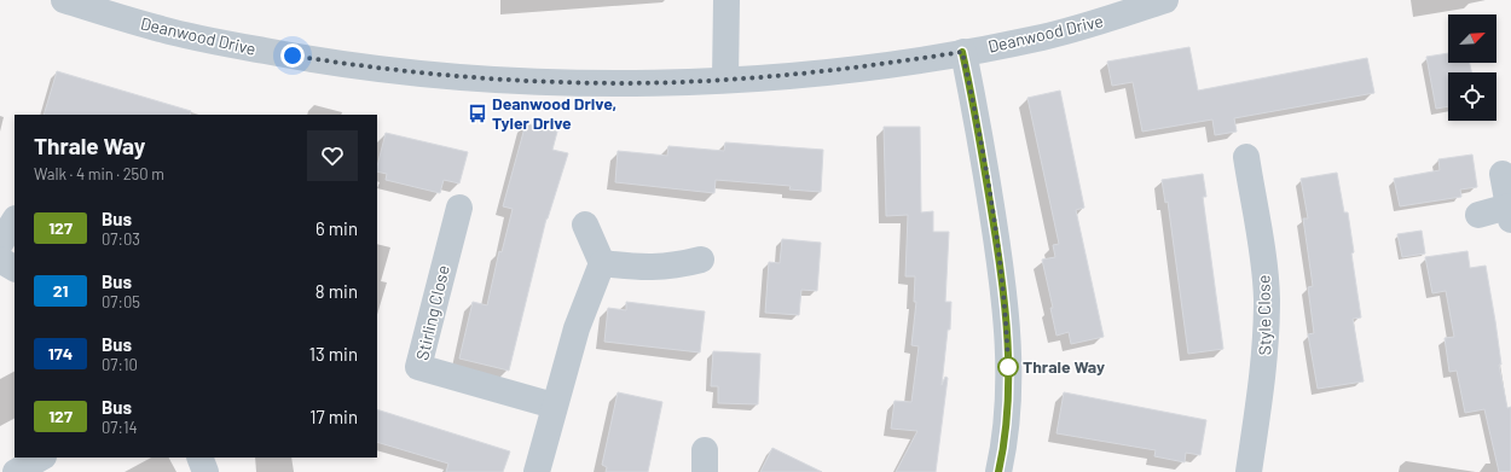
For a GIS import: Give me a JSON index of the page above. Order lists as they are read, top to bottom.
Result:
{
  "streets": {
    "street": ["Deanwood Drive", "Stirling Close", "Style Close"]
  },
  "places": {
    "bus stop": ["Deanwood Drive, Tyler Drive"],
    "other": ["Thrale Way"]
  },
  "lines": ["bus line 127"],
  "north": "top right",
  "page": {
    "heading": ["Thrale Way", "Walk · 4 min · 250 m"],
    "list": [
      {
        "mark": "127",
        "name": "Bus",
        "note": "07:03",
        "value": "6 min"
      },
      {
        "mark": "21",
        "name": "Bus",
        "note": "07:05",
        "value": "8 min"
      },
      {
        "mark": "174",
        "name": "Bus",
        "note": "07:10",
        "value": "13 min"
      },
      {
        "mark": "127",
        "name": "Bus",
        "note": "07:14",
        "value": "17 min"
      }
    ]
  }
}
